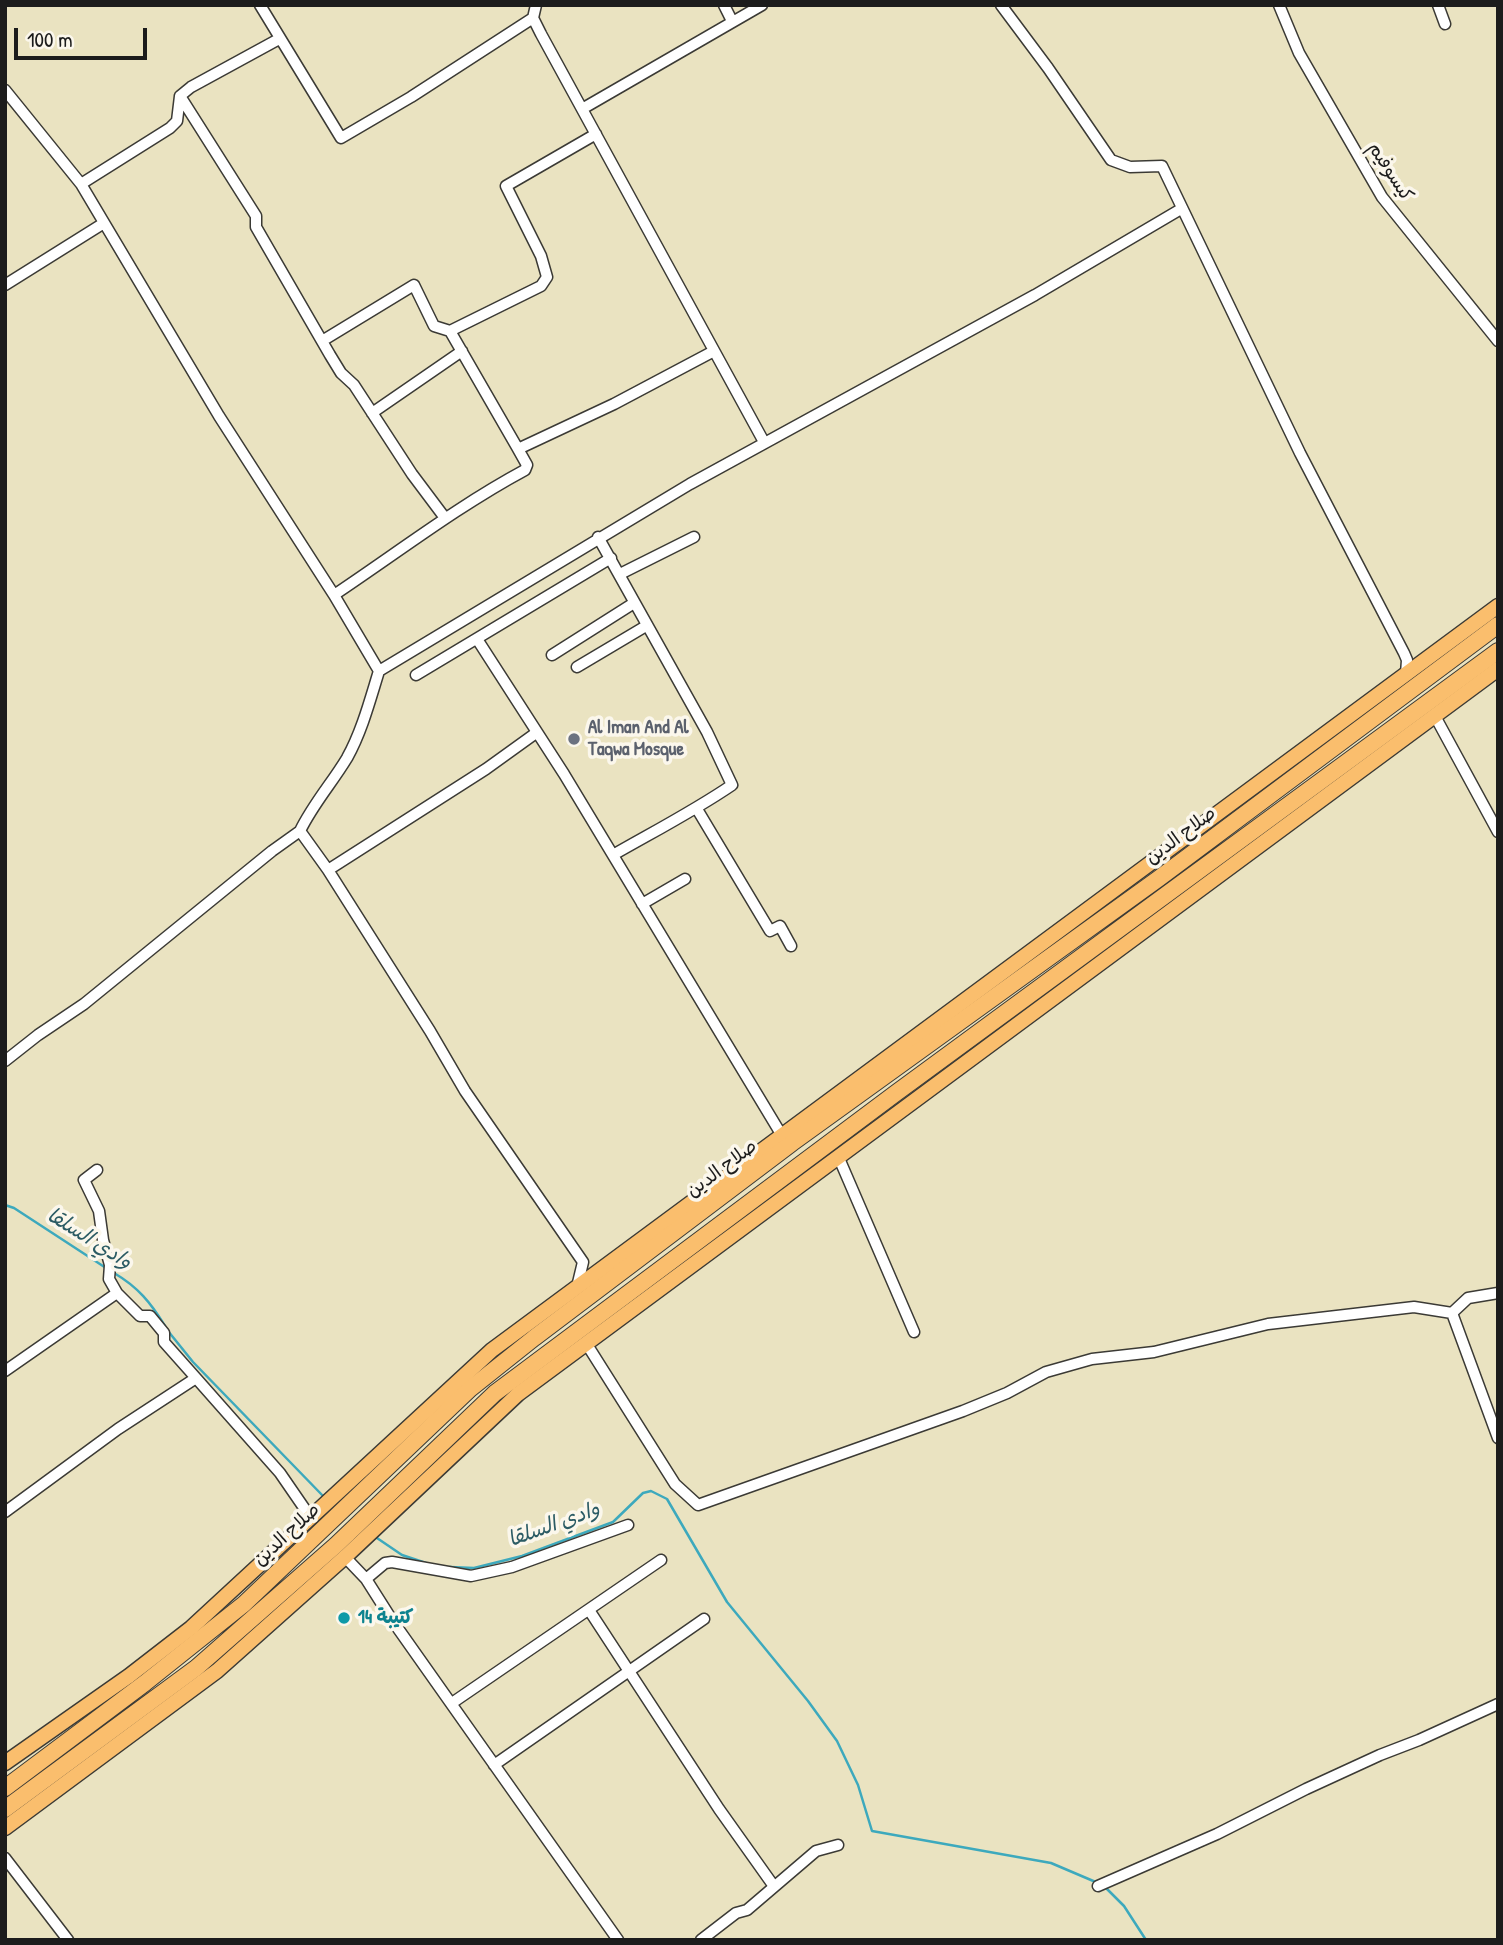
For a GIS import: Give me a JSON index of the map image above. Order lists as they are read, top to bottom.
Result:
{
  "streets": {
    "highway": ["صلاح الدين"],
    "street": ["كيسوفيم"]
  },
  "water": ["وادي السلقا"],
  "places": ["Al Iman And Al Taqwa Mosque", "كتيبة 14"],
  "scale_bar": "100 m"
}
